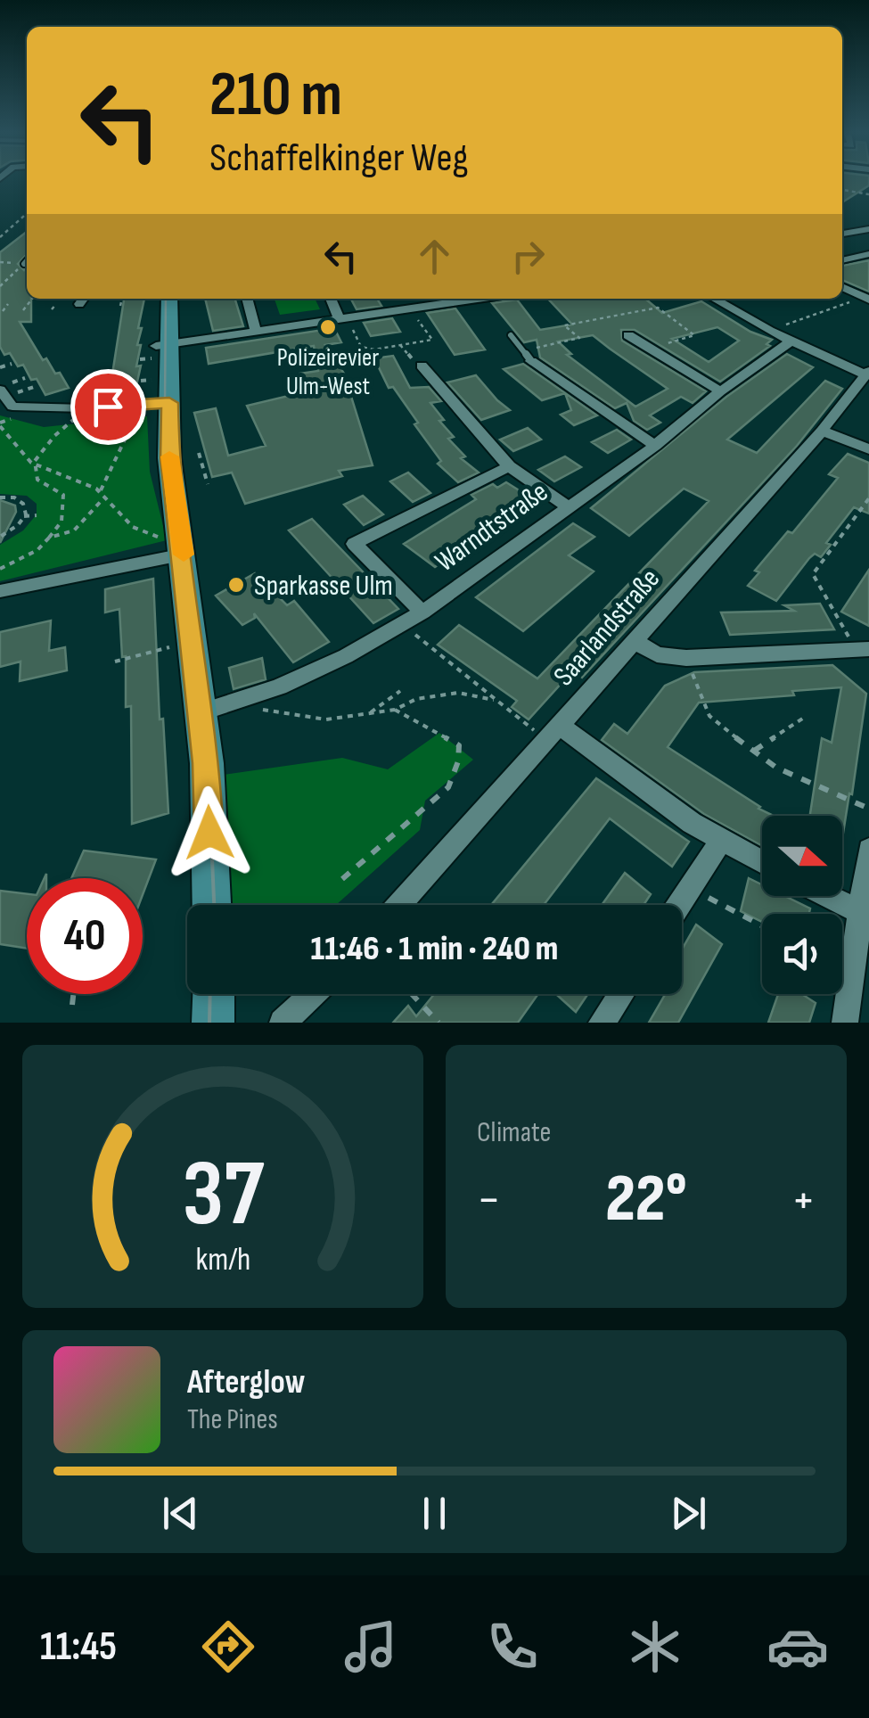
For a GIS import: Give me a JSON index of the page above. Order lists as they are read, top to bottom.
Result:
{
  "streets": {
    "street": ["Warndtstraße", "Saarlandstraße"]
  },
  "places": ["Polizeirevier Ulm-West", "Sparkasse Ulm"],
  "north": "right",
  "page": {
    "turn": ["210 m", "Schaffelkinger Weg"],
    "limit": "40",
    "trip": "11:46 · 1 min · 240 m",
    "tile": "Climate",
    "heat": ["−", "22°", "+"],
    "song": ["Afterglow", "The Pines"],
    "tabs": "11:45",
    "gauge": ["37", "km/h"]
  }
}
